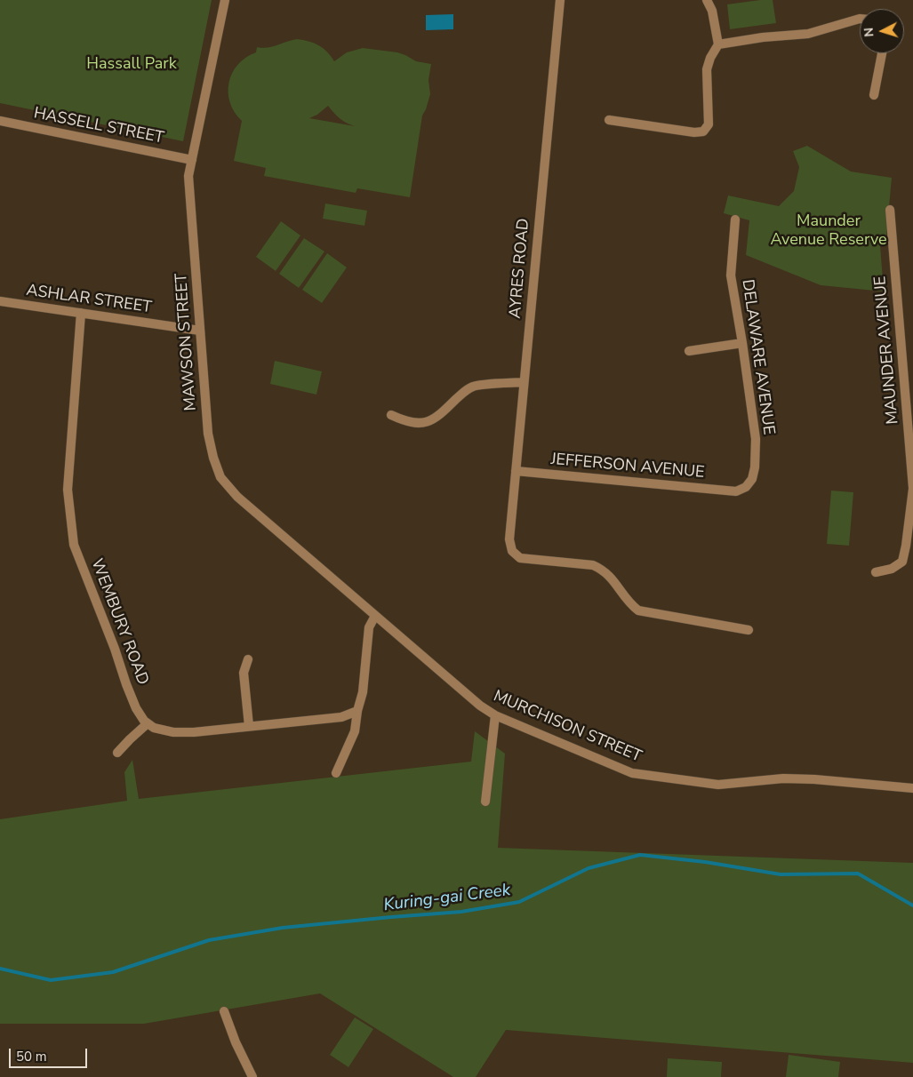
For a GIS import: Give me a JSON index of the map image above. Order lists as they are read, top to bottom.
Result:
{
  "streets": {
    "street": [
      "HASSELL STREET",
      "AYRES ROAD",
      "ASHLAR STREET",
      "MAWSON STREET",
      "MAUNDER AVENUE",
      "DELAWARE AVENUE",
      "JEFFERSON AVENUE",
      "WEMBURY ROAD",
      "MURCHISON STREET"
    ]
  },
  "crossings": [
    ["HASSELL STREET", "MAWSON STREET"],
    ["AYRES ROAD", "JEFFERSON AVENUE"],
    ["ASHLAR STREET", "MAWSON STREET"],
    ["ASHLAR STREET", "WEMBURY ROAD"],
    ["MAWSON STREET", "MURCHISON STREET"],
    ["DELAWARE AVENUE", "JEFFERSON AVENUE"]
  ],
  "water": ["Kuring-gai Creek"],
  "parks": ["Hassall Park", "Maunder Avenue Reserve"],
  "scale_bar": "50 m",
  "north": "left"
}
